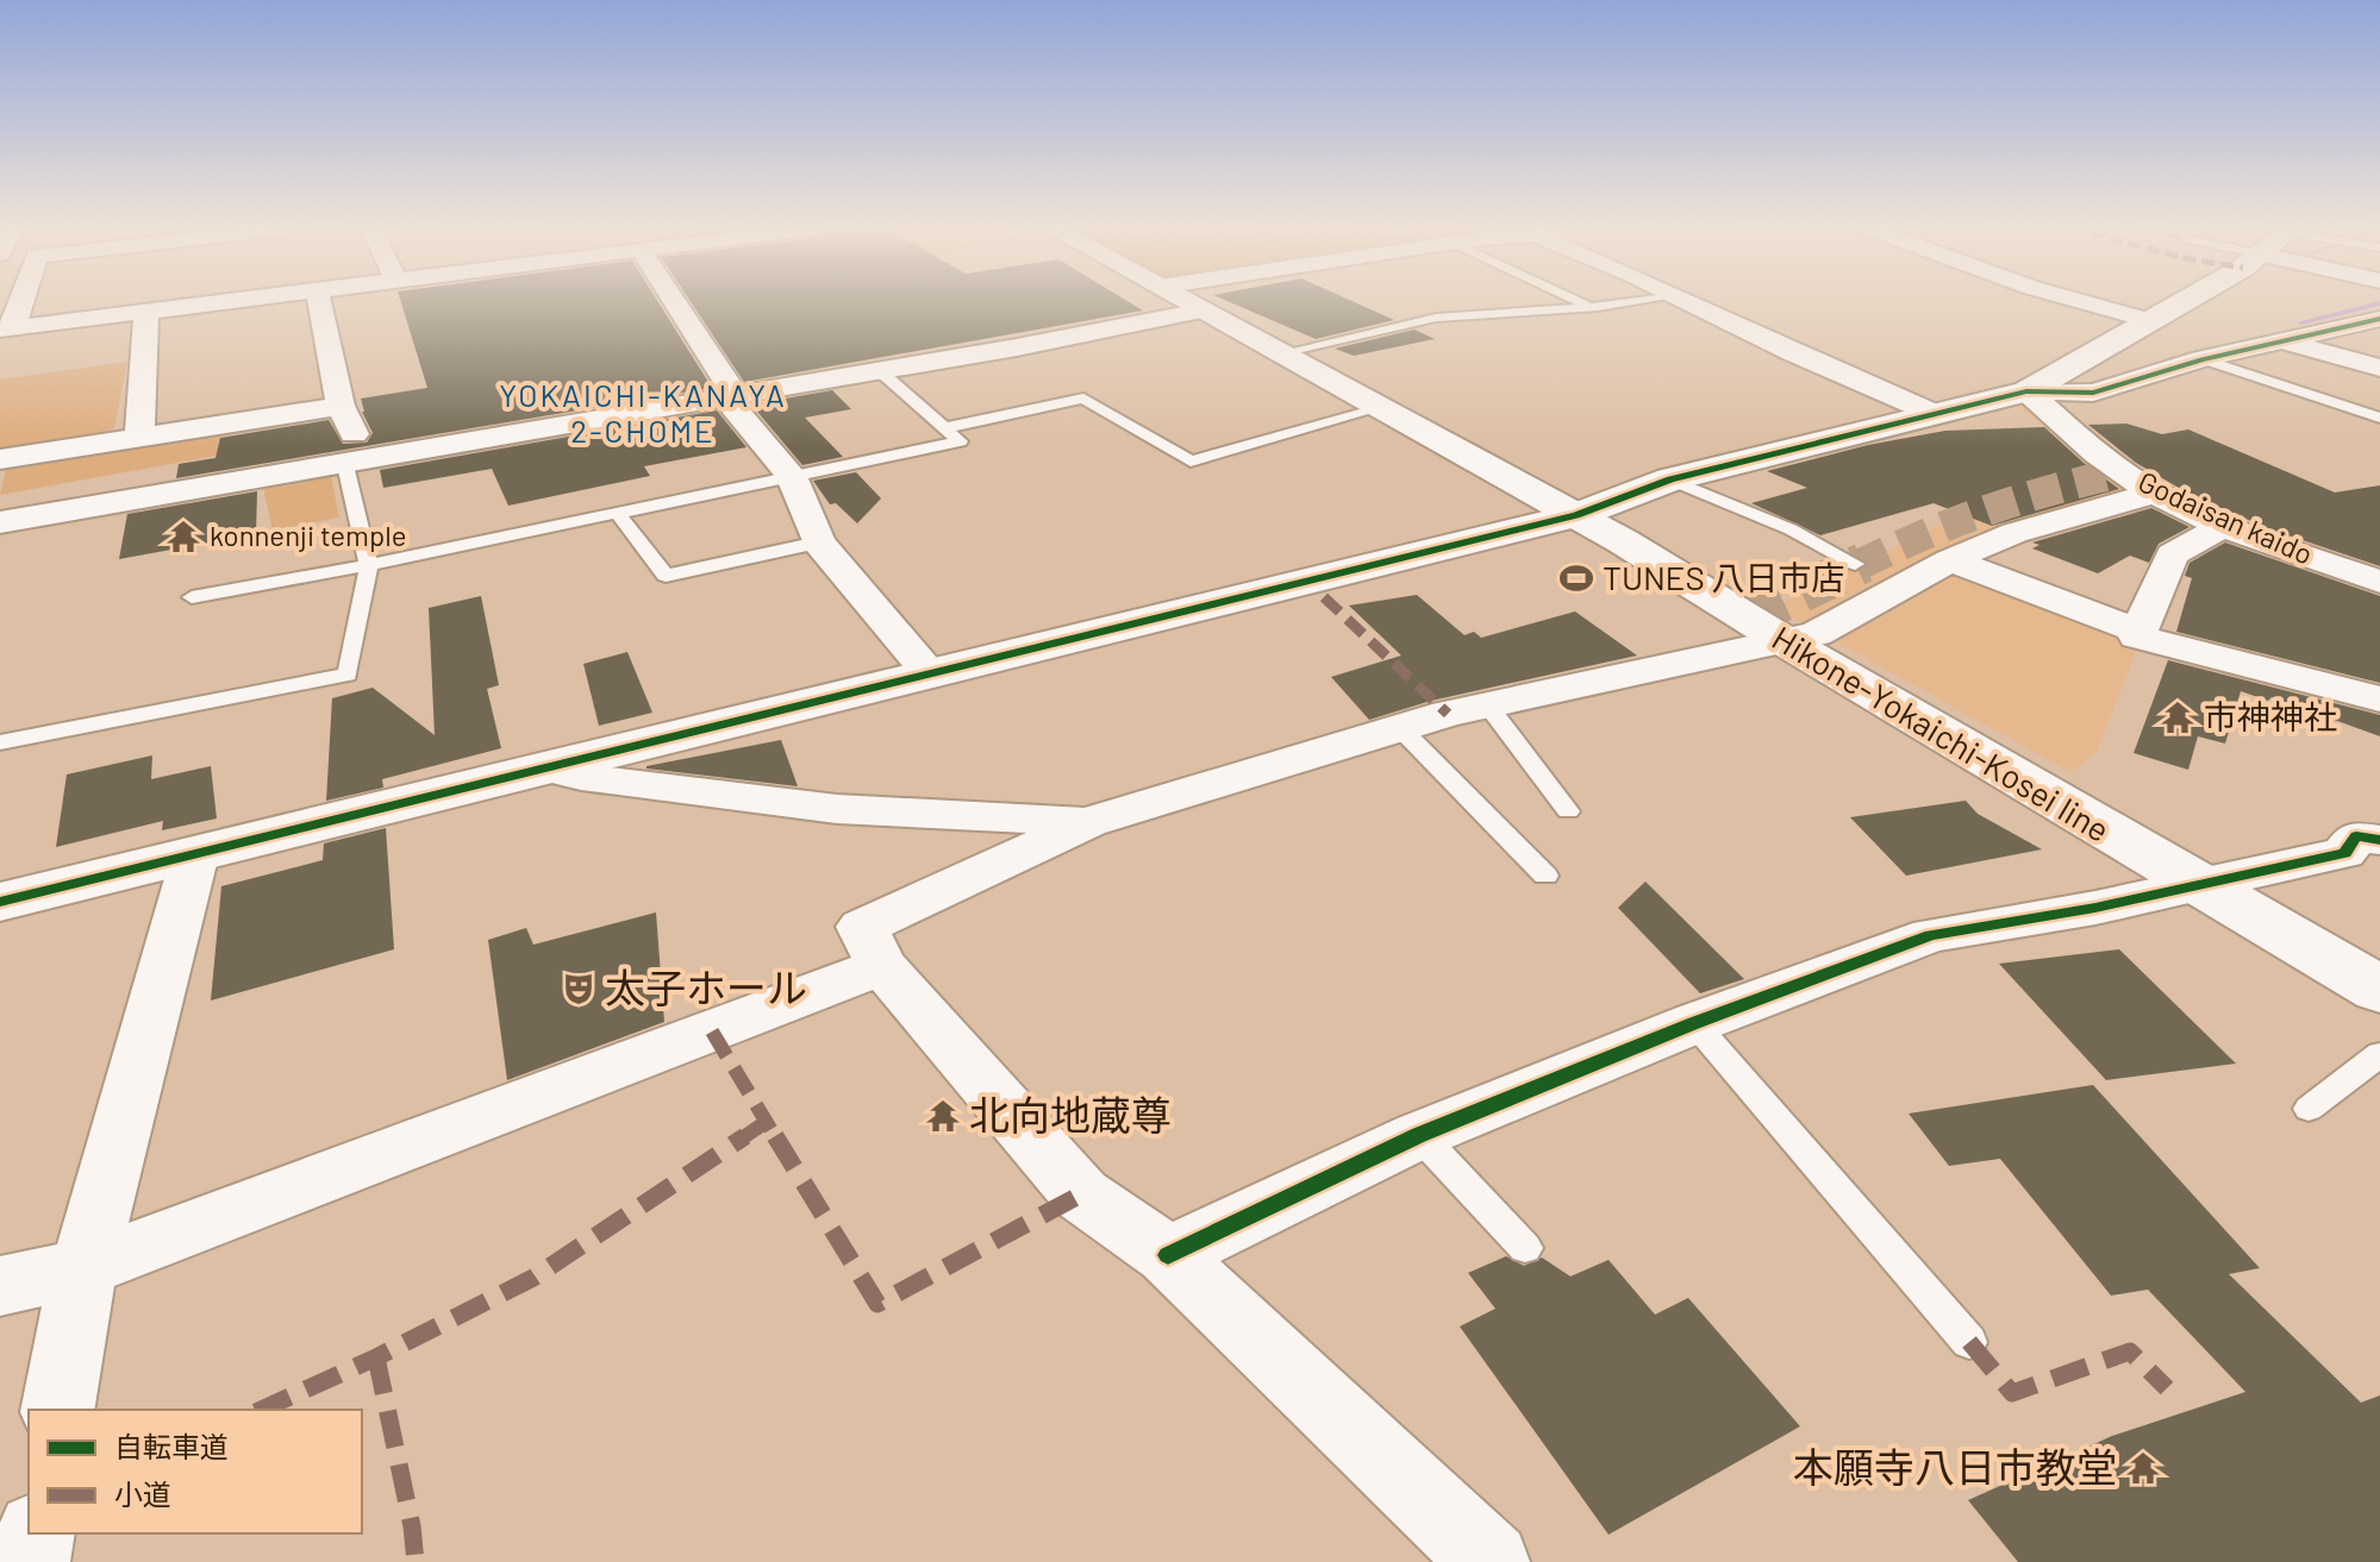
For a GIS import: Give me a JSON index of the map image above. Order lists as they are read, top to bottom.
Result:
{
  "streets": {
    "street": ["Godaisan kaido", "Hikone-Yokaichi-Kosei line"]
  },
  "districts": ["YOKAICHI-KANAYA 2-CHOME"],
  "places": {
    "temple": [
      "konnenji temple",
      "市神神社",
      "北向地蔵尊",
      "本願寺八日市教堂"
    ],
    "sports": ["TUNES 八日市店"],
    "theatre": ["太子ホール"]
  },
  "legend": ["自転車道", "小道"]
}
